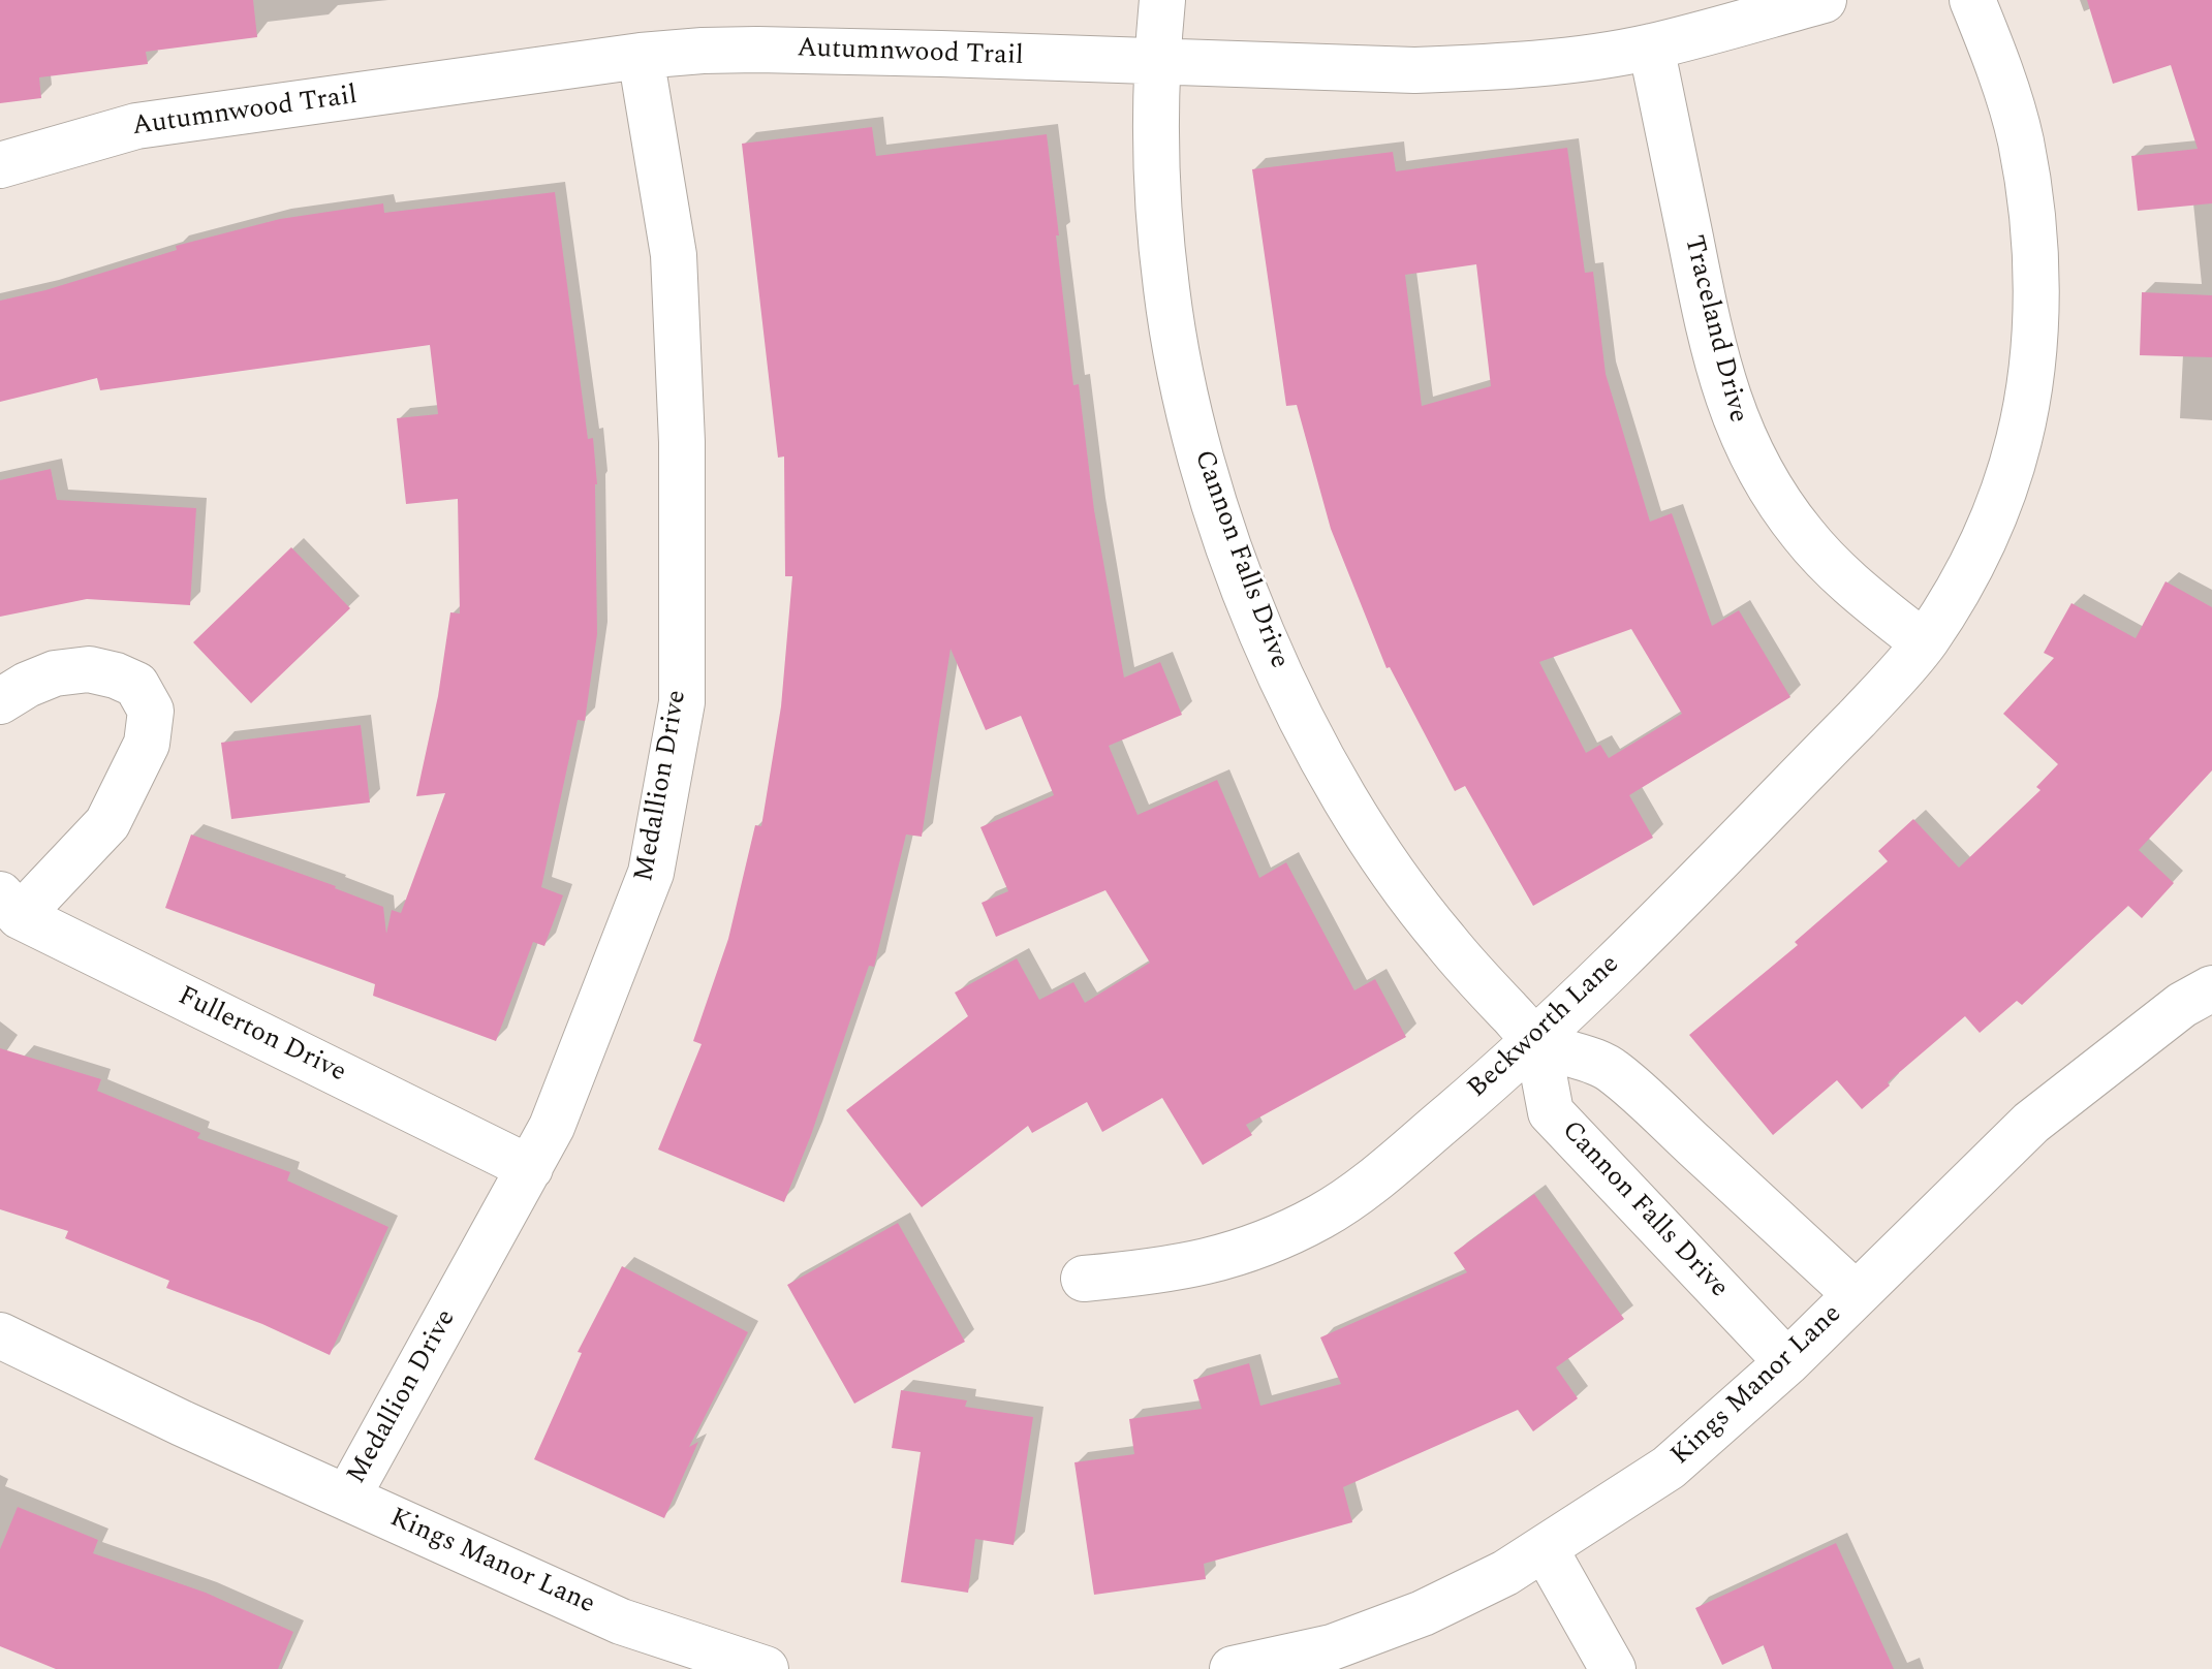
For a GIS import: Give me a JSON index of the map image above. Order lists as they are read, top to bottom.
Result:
{
  "streets": {
    "street": [
      "Autumnwood Trail",
      "Traceland Drive",
      "Cannon Falls Drive",
      "Medallion Drive",
      "Beckworth Lane",
      "Fullerton Drive",
      "Kings Manor Lane"
    ]
  },
  "crossings": [
    ["Autumnwood Trail", "Traceland Drive"],
    ["Autumnwood Trail", "Cannon Falls Drive"],
    ["Autumnwood Trail", "Medallion Drive"],
    ["Traceland Drive", "Beckworth Lane"],
    ["Cannon Falls Drive", "Beckworth Lane"],
    ["Cannon Falls Drive", "Kings Manor Lane"],
    ["Medallion Drive", "Fullerton Drive"],
    ["Medallion Drive", "Kings Manor Lane"]
  ]
}
